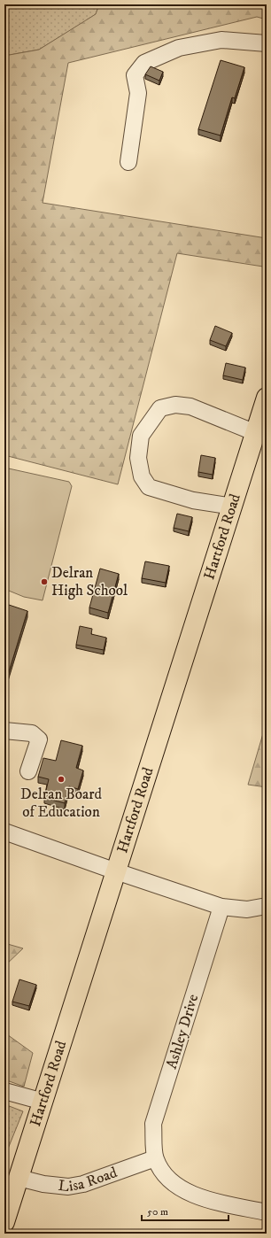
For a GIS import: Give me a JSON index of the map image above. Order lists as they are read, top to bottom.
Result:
{
  "streets": {
    "main road": ["Hartford Road"],
    "street": ["Ashley Drive", "Lisa Road"]
  },
  "crossings": [
    ["Hartford Road", "Lisa Road"],
    ["Ashley Drive", "Lisa Road"]
  ],
  "places": ["Delran High School", "Delran Board of Education"],
  "scale_bar": "50 m"
}
